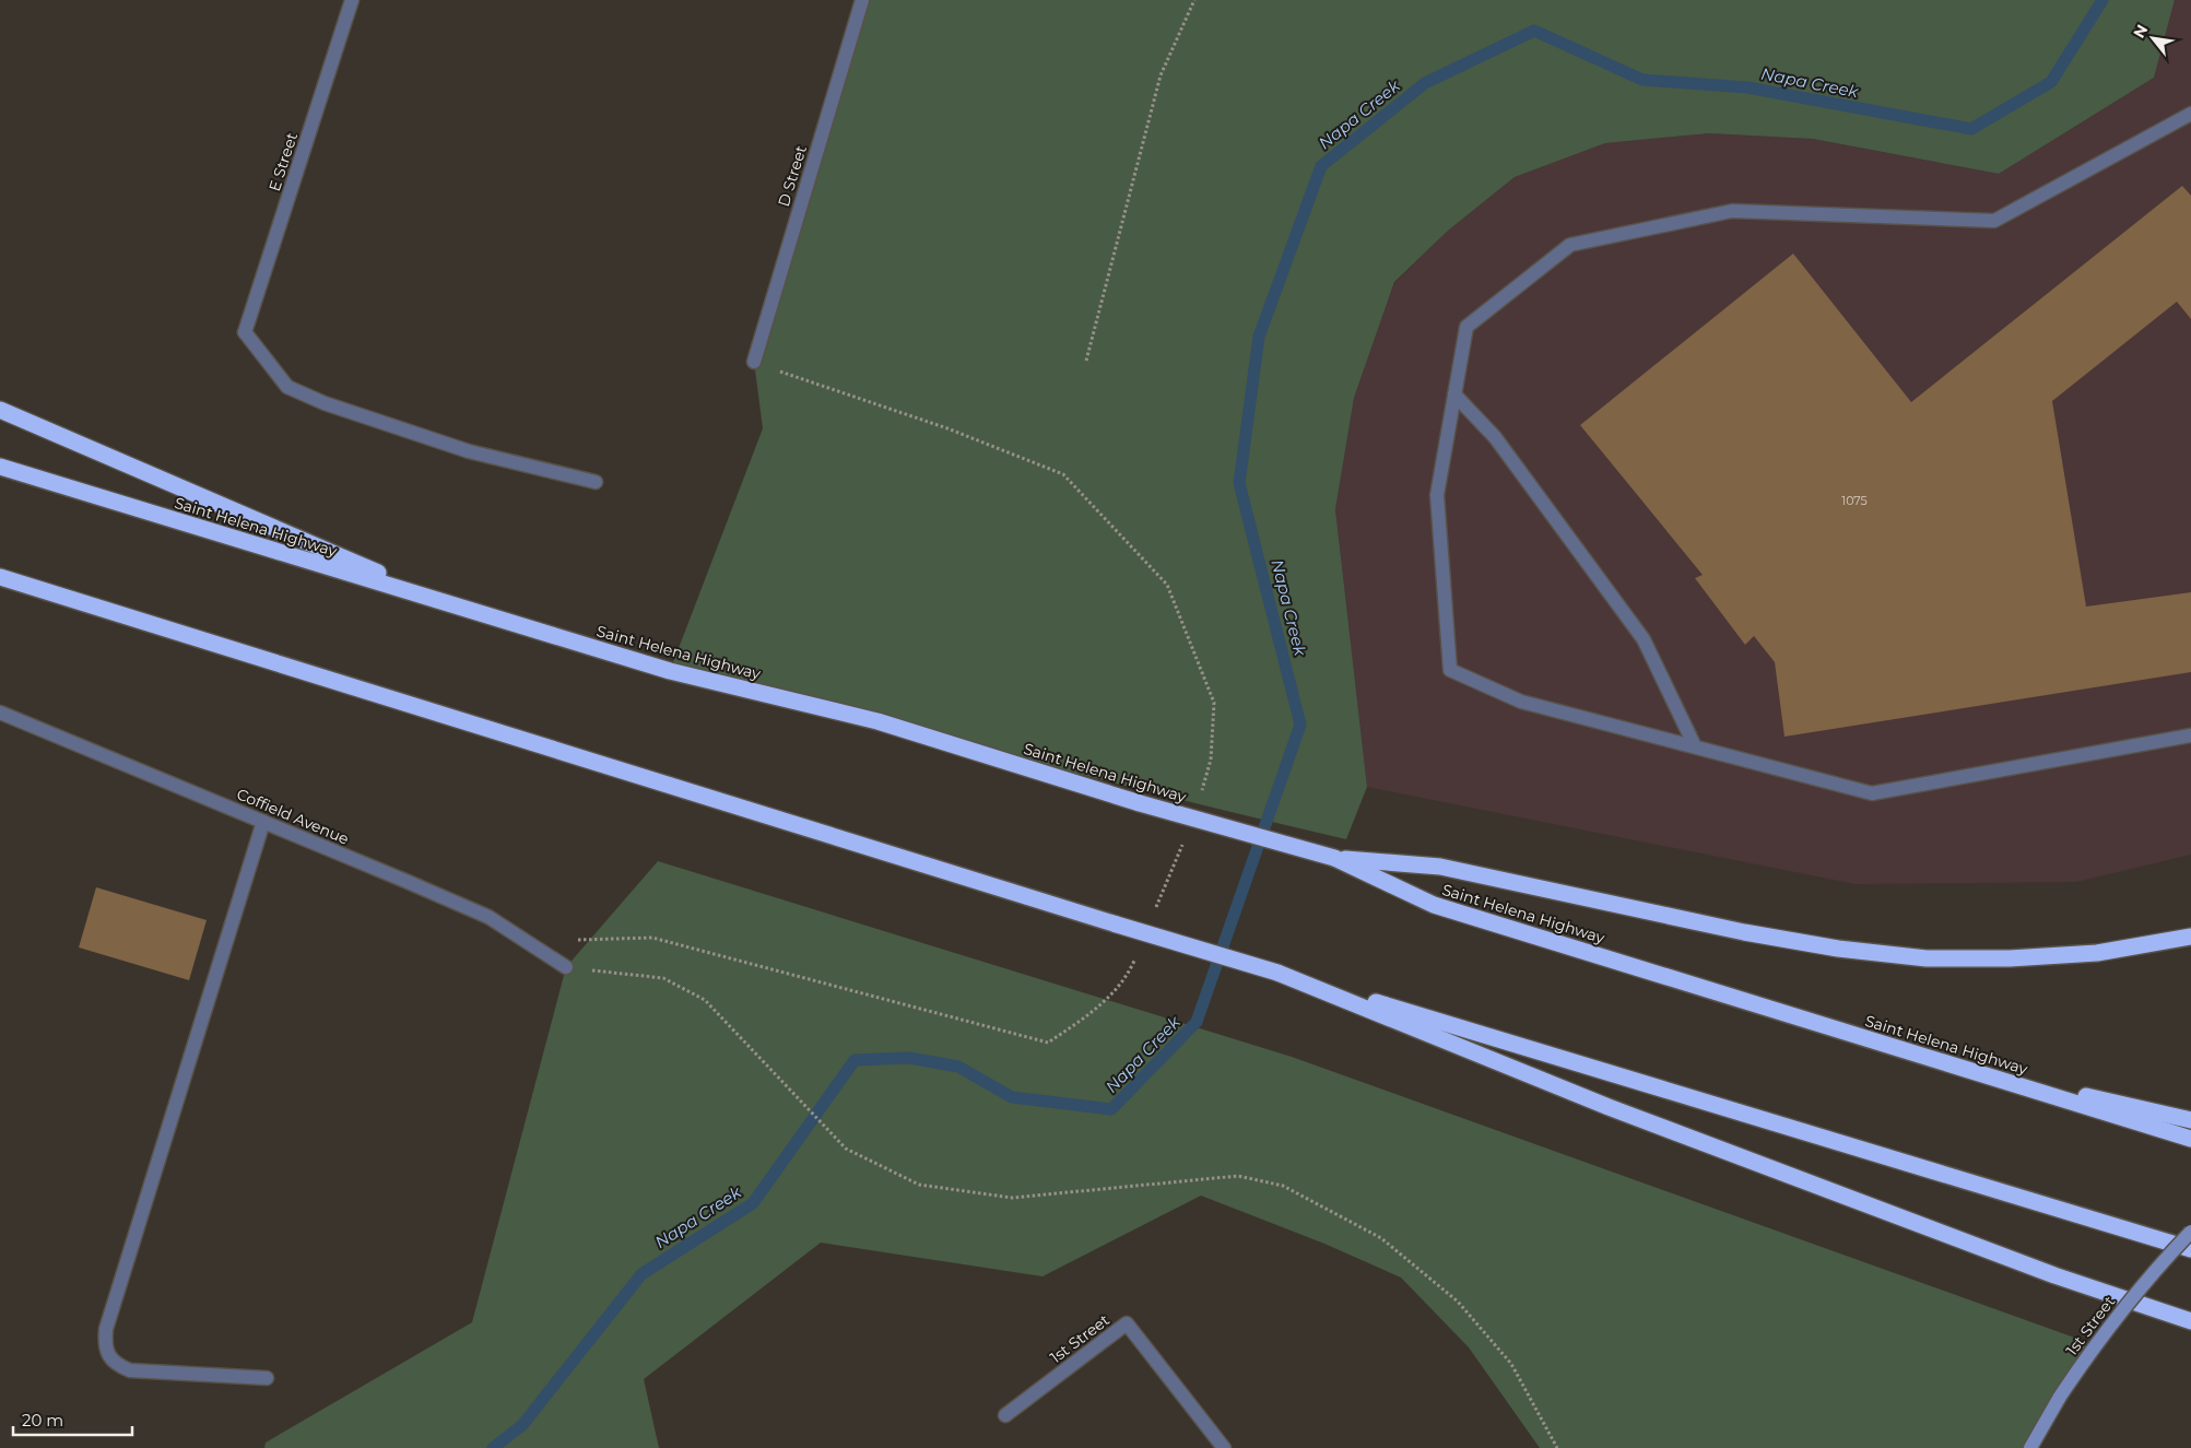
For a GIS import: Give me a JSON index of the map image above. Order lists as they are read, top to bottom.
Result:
{
  "streets": {
    "highway": ["Saint Helena Highway"],
    "main road": ["1st Street"],
    "street": ["E Street", "D Street", "Coffield Avenue"]
  },
  "water": ["Napa Creek"],
  "house_numbers": ["1075"],
  "scale_bar": "20 m",
  "north": "top left"
}
